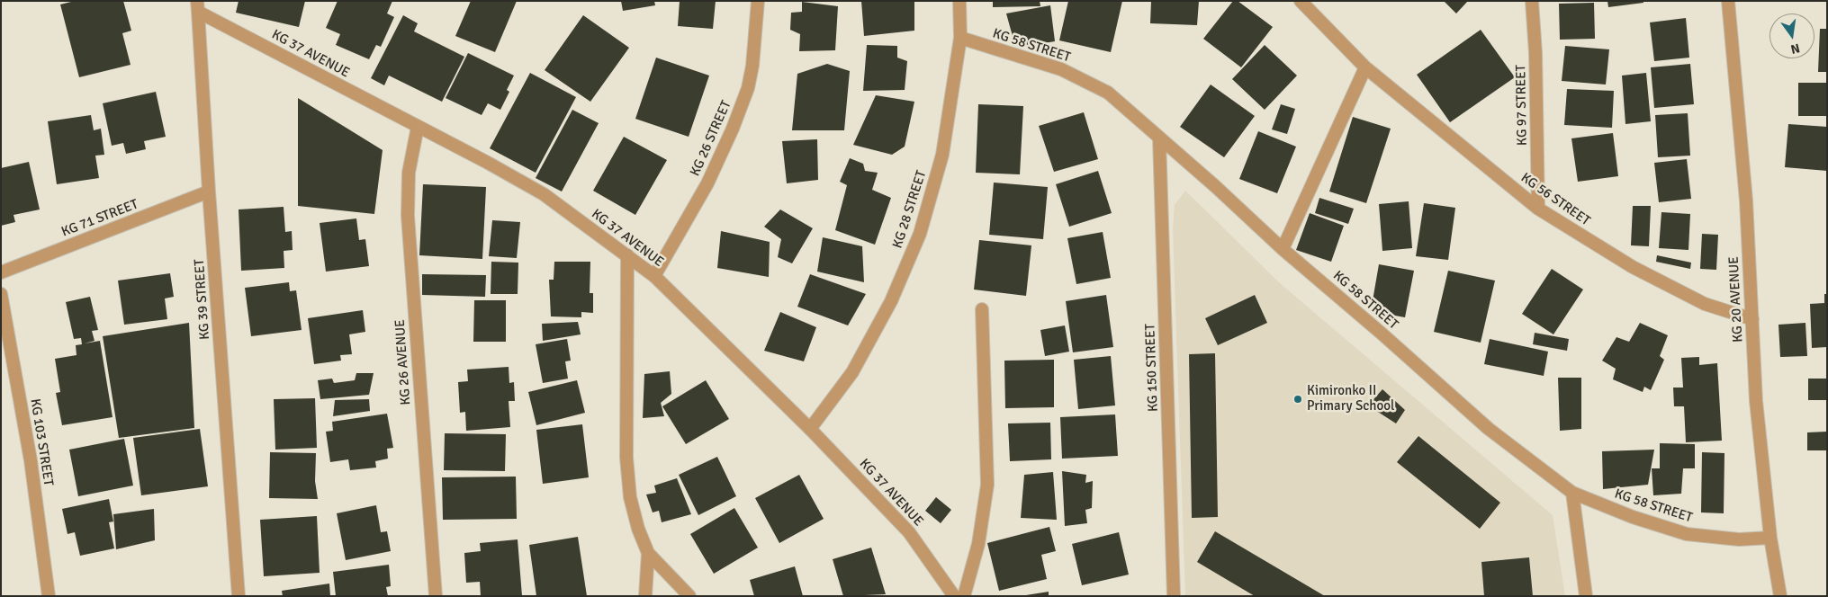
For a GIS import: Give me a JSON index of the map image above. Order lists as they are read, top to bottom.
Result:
{
  "streets": {
    "street": [
      "KG 58 STREET",
      "KG 37 AVENUE",
      "KG 97 STREET",
      "KG 26 STREET",
      "KG 56 STREET",
      "KG 28 STREET",
      "KG 71 STREET",
      "KG 39 STREET",
      "KG 20 AVENUE",
      "KG 26 AVENUE",
      "KG 150 STREET",
      "KG 103 STREET"
    ]
  },
  "crossings": [
    ["KG 58 STREET", "KG 28 STREET"],
    ["KG 58 STREET", "KG 20 AVENUE"],
    ["KG 58 STREET", "KG 150 STREET"],
    ["KG 37 AVENUE", "KG 26 STREET"],
    ["KG 37 AVENUE", "KG 28 STREET"],
    ["KG 37 AVENUE", "KG 39 STREET"],
    ["KG 37 AVENUE", "KG 26 AVENUE"],
    ["KG 97 STREET", "KG 56 STREET"],
    ["KG 56 STREET", "KG 20 AVENUE"],
    ["KG 71 STREET", "KG 39 STREET"]
  ],
  "places": ["Kimironko II Primary School"],
  "north": "bottom"
}
